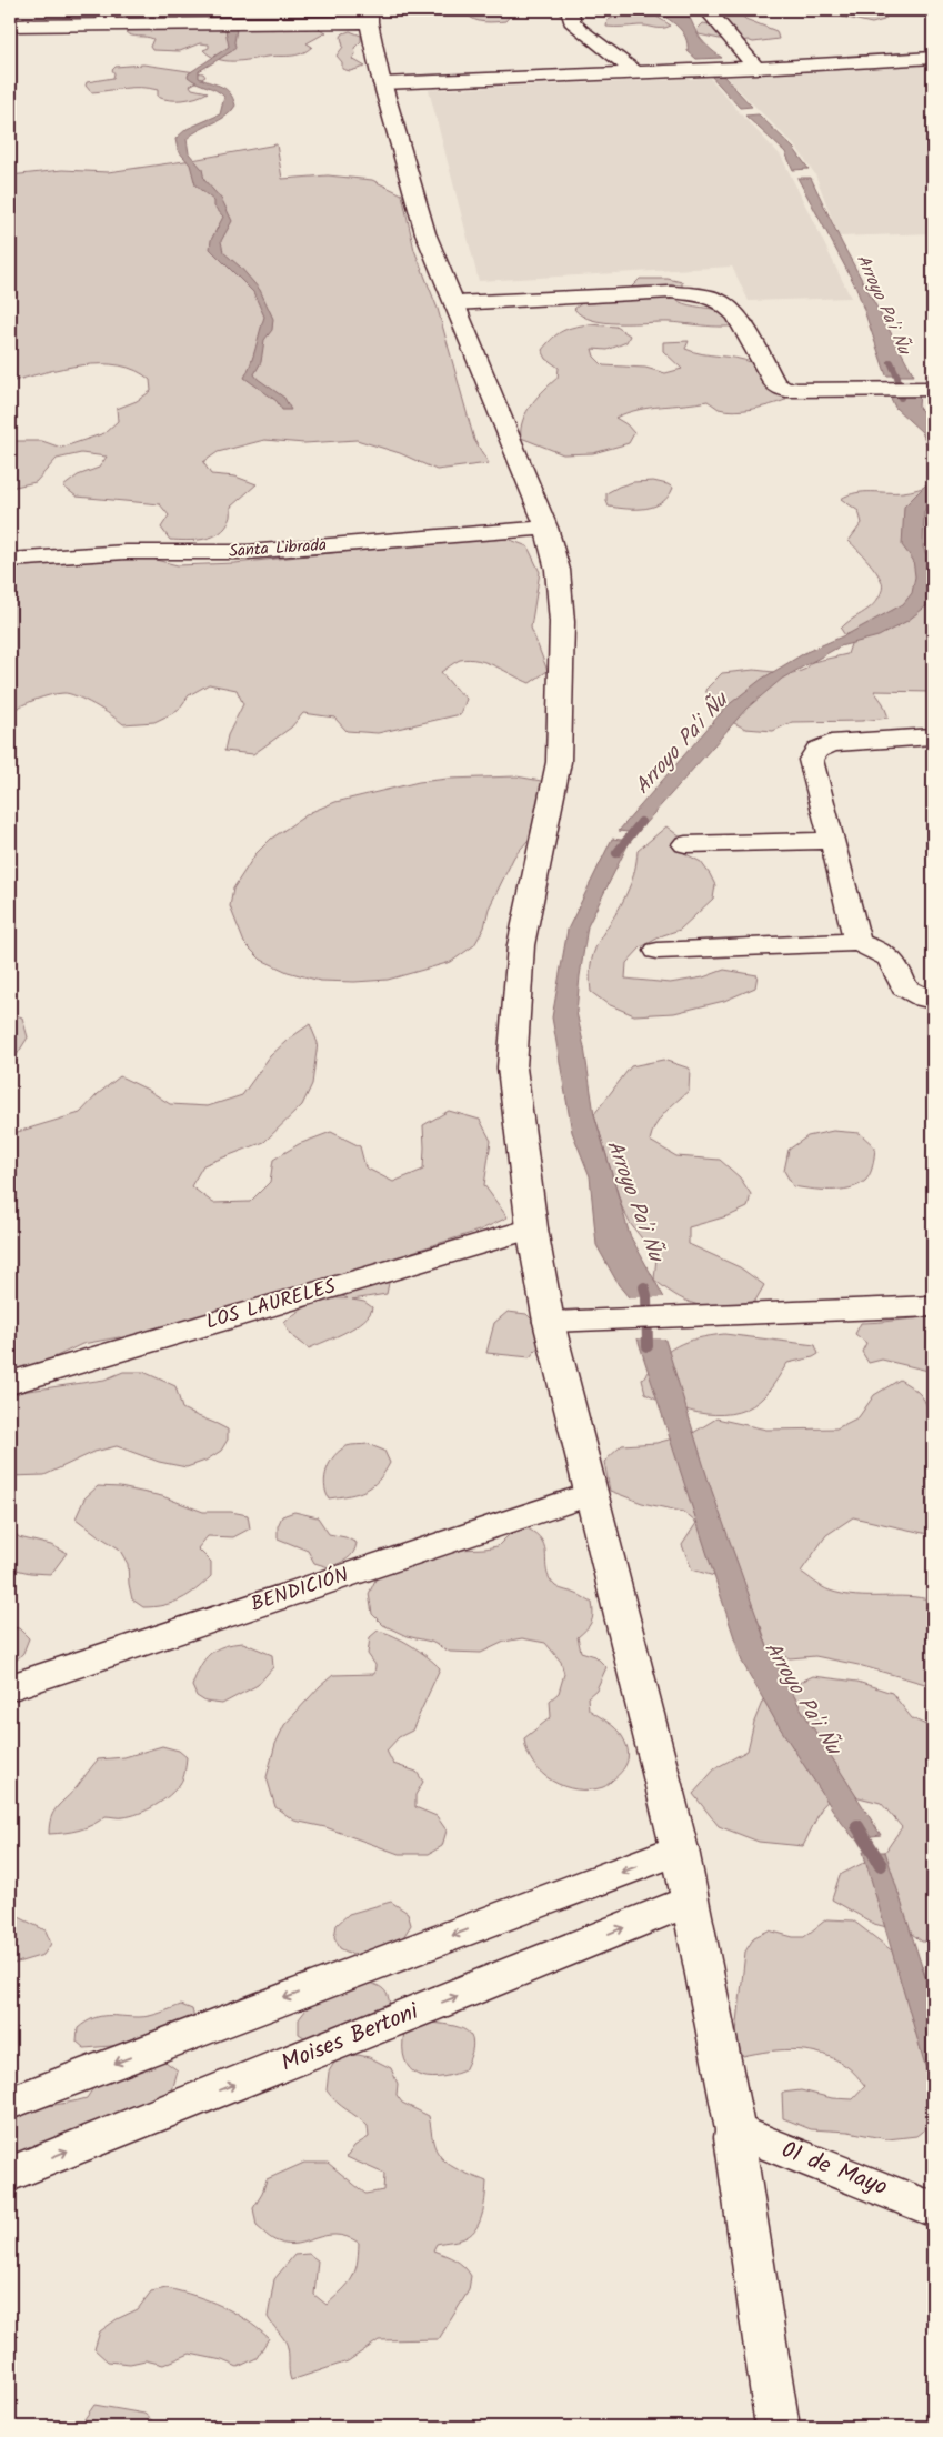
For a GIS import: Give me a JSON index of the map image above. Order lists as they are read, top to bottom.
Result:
{
  "streets": {
    "street": [
      "Santa Librada",
      "LOS LAURELES",
      "BENDICIÓN",
      "Moises Bertoni",
      "01 de Mayo"
    ]
  },
  "water": ["Arroyo Pa'i Ñu"]
}
